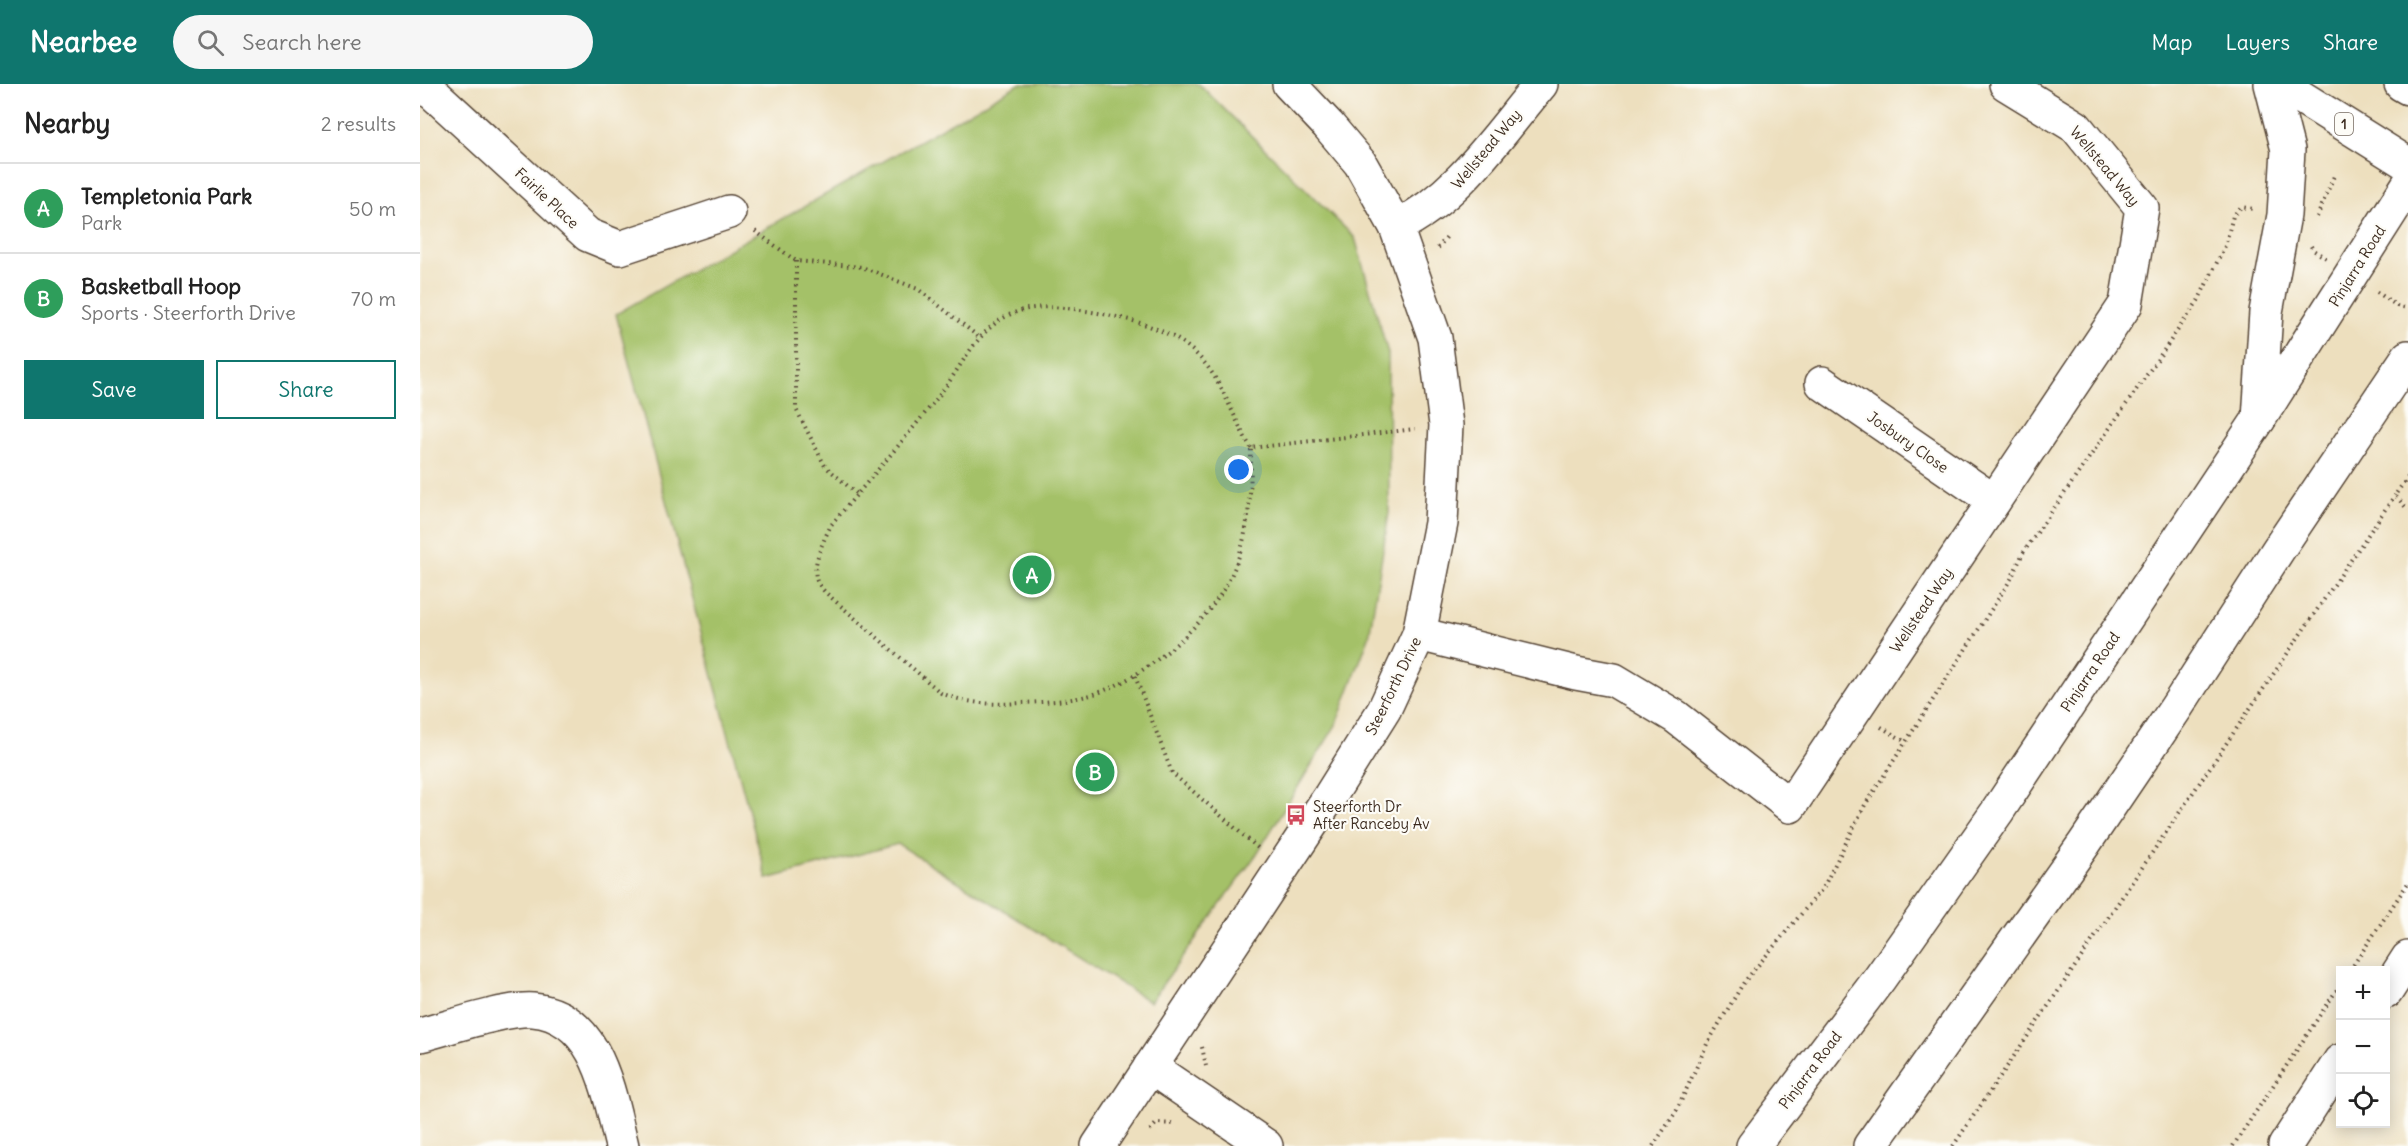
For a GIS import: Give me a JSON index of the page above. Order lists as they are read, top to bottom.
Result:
{
  "streets": {
    "main road": [
      "1",
      "Wellstead Way",
      "Fairlie Place",
      "Pinjarra Road",
      "Josbury Close",
      "Steerforth Drive"
    ]
  },
  "crossings": [
    ["Wellstead Way", "Josbury Close"],
    ["Wellstead Way", "Steerforth Drive"]
  ],
  "places": {
    "bus stop": ["Steerforth Dr After Ranceby Av"]
  },
  "page": {
    "header": "Nearbee",
    "search": "Search here",
    "nav": ["Map", "Layers", "Share"],
    "heading": ["Nearby", "2 results"],
    "list": [
      {
        "mark": "A",
        "name": "Templetonia Park",
        "note": "Park",
        "value": "50 m"
      },
      {
        "mark": "B",
        "name": "Basketball Hoop",
        "note": "Sports · Steerforth Drive",
        "value": "70 m"
      }
    ],
    "buttons": ["Save", "Share"],
    "pins": ["A", "B"],
    "map_buttons": ["+", "−"]
  }
}
